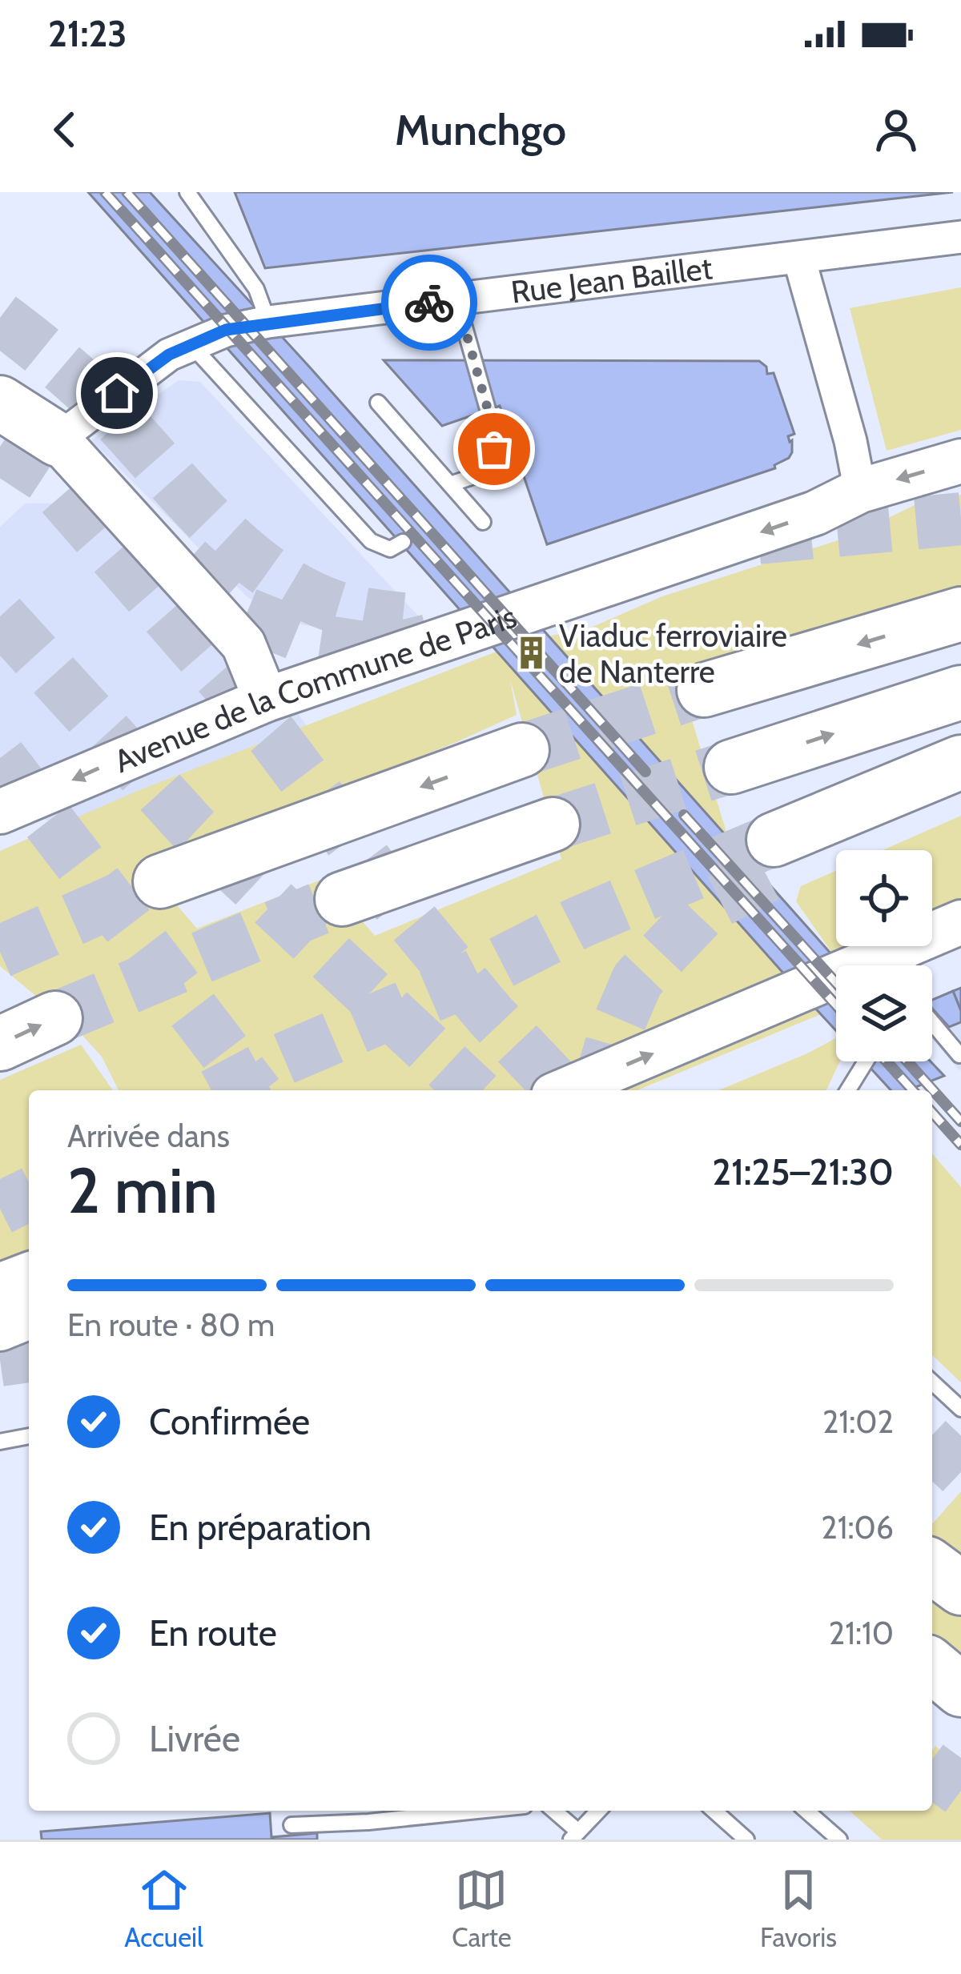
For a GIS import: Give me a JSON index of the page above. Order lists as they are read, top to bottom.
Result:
{
  "streets": {
    "main road": ["Avenue de la Commune de Paris"],
    "street": ["Rue Jean Baillet"]
  },
  "one_way": ["Avenue de la Commune de Paris"],
  "places": {
    "building": ["Viaduc ferroviaire de Nanterre"]
  },
  "page": {
    "status": "21:23",
    "header": "Munchgo",
    "heading": ["2 min", "Arrivée dans", "21:25–21:30"],
    "bar": "En route · 80 m",
    "list": [
      ["Confirmée", "21:02"],
      ["En préparation", "21:06"],
      ["En route", "21:10"],
      "Livrée"
    ],
    "tabs": ["Accueil", "Carte", "Favoris"]
  }
}
